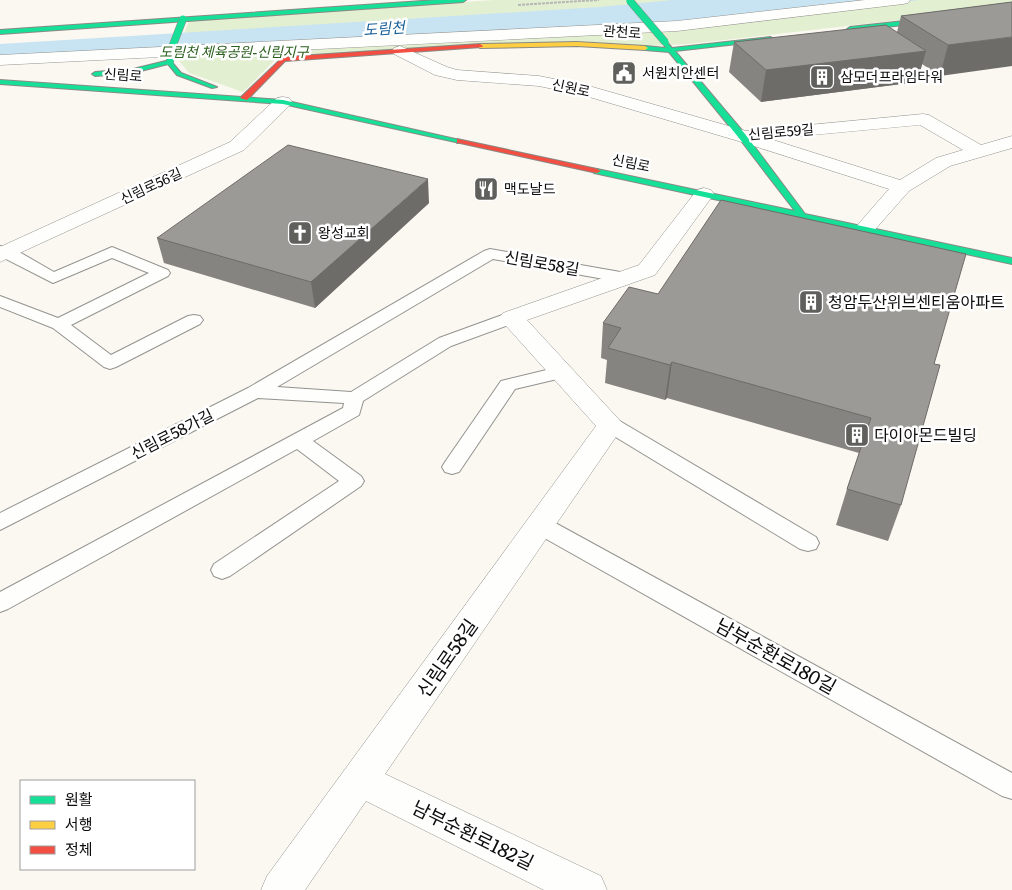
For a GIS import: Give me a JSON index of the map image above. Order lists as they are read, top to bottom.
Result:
{
  "streets": {
    "main road": ["관천로", "신림로"],
    "street": [
      "신원로",
      "신림로59길",
      "신림로56길",
      "신림로58길",
      "남부순환로182길"
    ],
    "lane": ["신림로58가길", "남부순환로180길"]
  },
  "crossings": [
    ["관천로", "신림로"],
    ["관천로", "신원로"],
    ["신림로", "신림로56길"],
    ["신림로", "신림로58길"],
    ["신원로", "신림로59길"],
    ["신림로58길", "신림로58가길"],
    ["신림로58길", "남부순환로180길"],
    ["신림로58길", "남부순환로182길"]
  ],
  "water": ["도림천"],
  "parks": ["도림천 체육공원-신림지구"],
  "places": {
    "public building": ["서원치안센터"],
    "building": ["삼모더프라임타워", "청암두산위브센티움아파트", "다이아몬드빌딩"],
    "restaurant": ["맥도날드"],
    "church": ["왕성교회"]
  },
  "legend": ["원활", "서행", "정체"]
}
